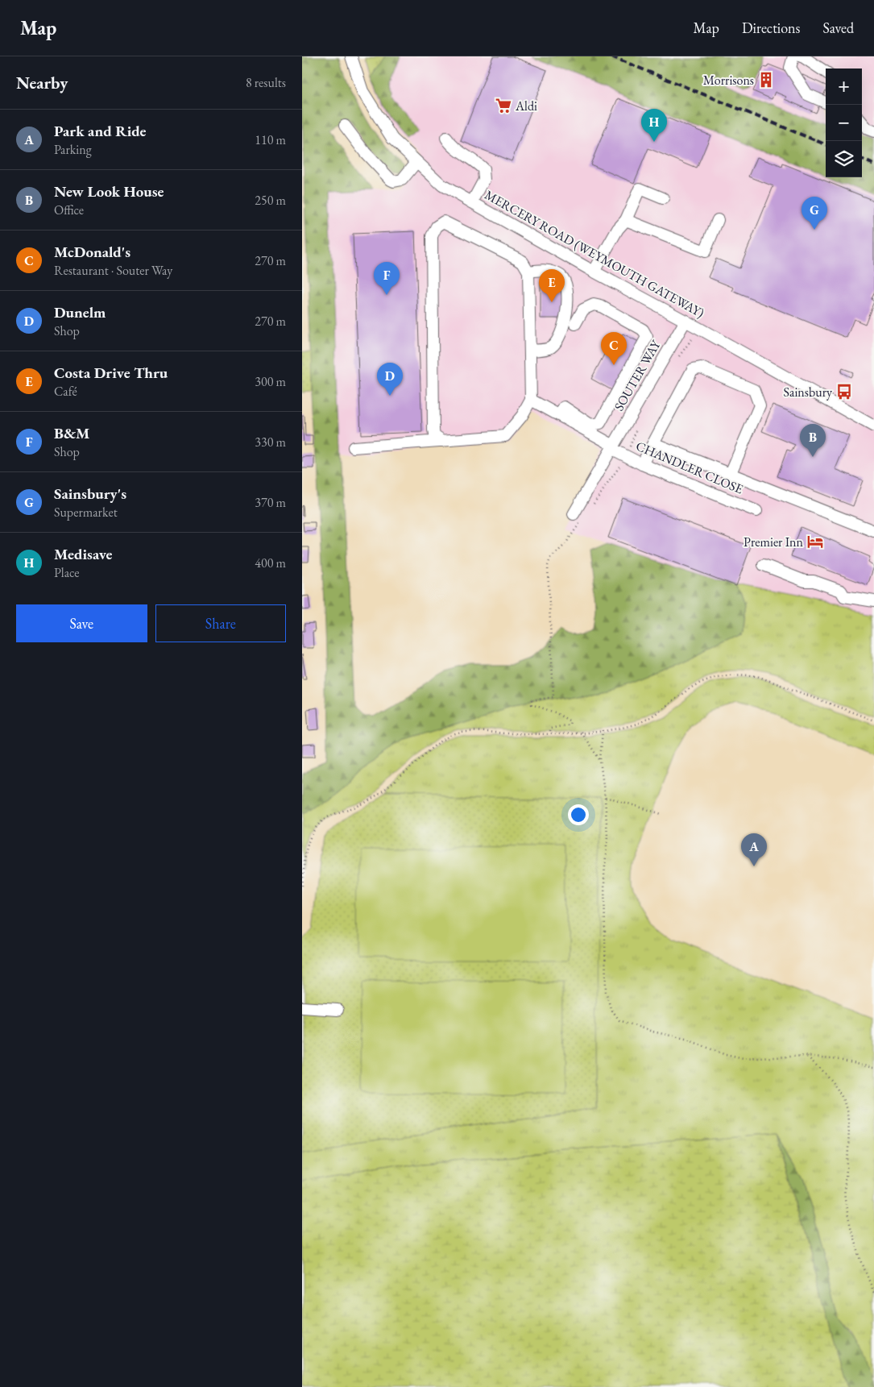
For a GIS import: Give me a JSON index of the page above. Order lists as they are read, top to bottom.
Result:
{
  "streets": {
    "street": ["MERCERY ROAD (WEYMOUTH GATEWAY)", "SOUTER WAY", "CHANDLER CLOSE"]
  },
  "crossings": [
    ["MERCERY ROAD (WEYMOUTH GATEWAY)", "SOUTER WAY"],
    ["SOUTER WAY", "CHANDLER CLOSE"]
  ],
  "places": {
    "building": ["Morrisons"],
    "supermarket": ["Aldi"],
    "bus stop": ["Sainsbury"],
    "hotel": ["Premier Inn"]
  },
  "page": {
    "header": "Map",
    "nav": ["Map", "Directions", "Saved"],
    "heading": ["Nearby", "8 results"],
    "map_buttons": ["+", "−"],
    "list": [
      {
        "mark": "A",
        "name": "Park and Ride",
        "note": "Parking",
        "value": "110 m"
      },
      {
        "mark": "B",
        "name": "New Look House",
        "note": "Office",
        "value": "250 m"
      },
      {
        "mark": "C",
        "name": "McDonald's",
        "note": "Restaurant · Souter Way",
        "value": "270 m"
      },
      {
        "mark": "D",
        "name": "Dunelm",
        "note": "Shop",
        "value": "270 m"
      },
      {
        "mark": "E",
        "name": "Costa Drive Thru",
        "note": "Café",
        "value": "300 m"
      },
      {
        "mark": "F",
        "name": "B&M",
        "note": "Shop",
        "value": "330 m"
      },
      {
        "mark": "G",
        "name": "Sainsbury's",
        "note": "Supermarket",
        "value": "370 m"
      },
      {
        "mark": "H",
        "name": "Medisave",
        "note": "Place",
        "value": "400 m"
      }
    ],
    "pins": [
      "H",
      "G",
      "F",
      "E",
      "C",
      "D",
      "B",
      "A"
    ],
    "buttons": ["Save", "Share"]
  }
}
